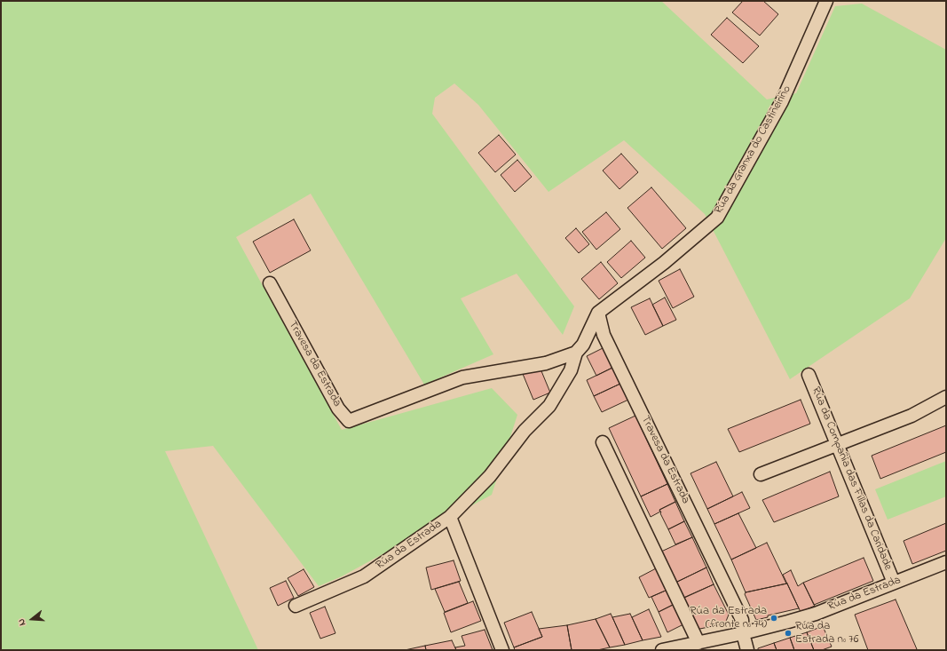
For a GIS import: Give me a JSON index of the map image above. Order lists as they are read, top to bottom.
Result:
{
  "streets": {
    "street": [
      "Rúa da Granxa do Castiñeiriño",
      "Travesa da Estrada",
      "Rúa da Compañía das Fillas da Caridade",
      "Rúa da Estrada"
    ]
  },
  "crossings": [
    ["Rúa da Granxa do Castiñeiriño", "Travesa da Estrada"],
    ["Travesa da Estrada", "Rúa da Estrada"],
    ["Rúa da Compañía das Fillas da Caridade", "Rúa da Estrada"]
  ],
  "places": ["Rúa da Estrada (fronte nº 74)", "Rúa da Estrada nº 76"],
  "north": "left"
}
